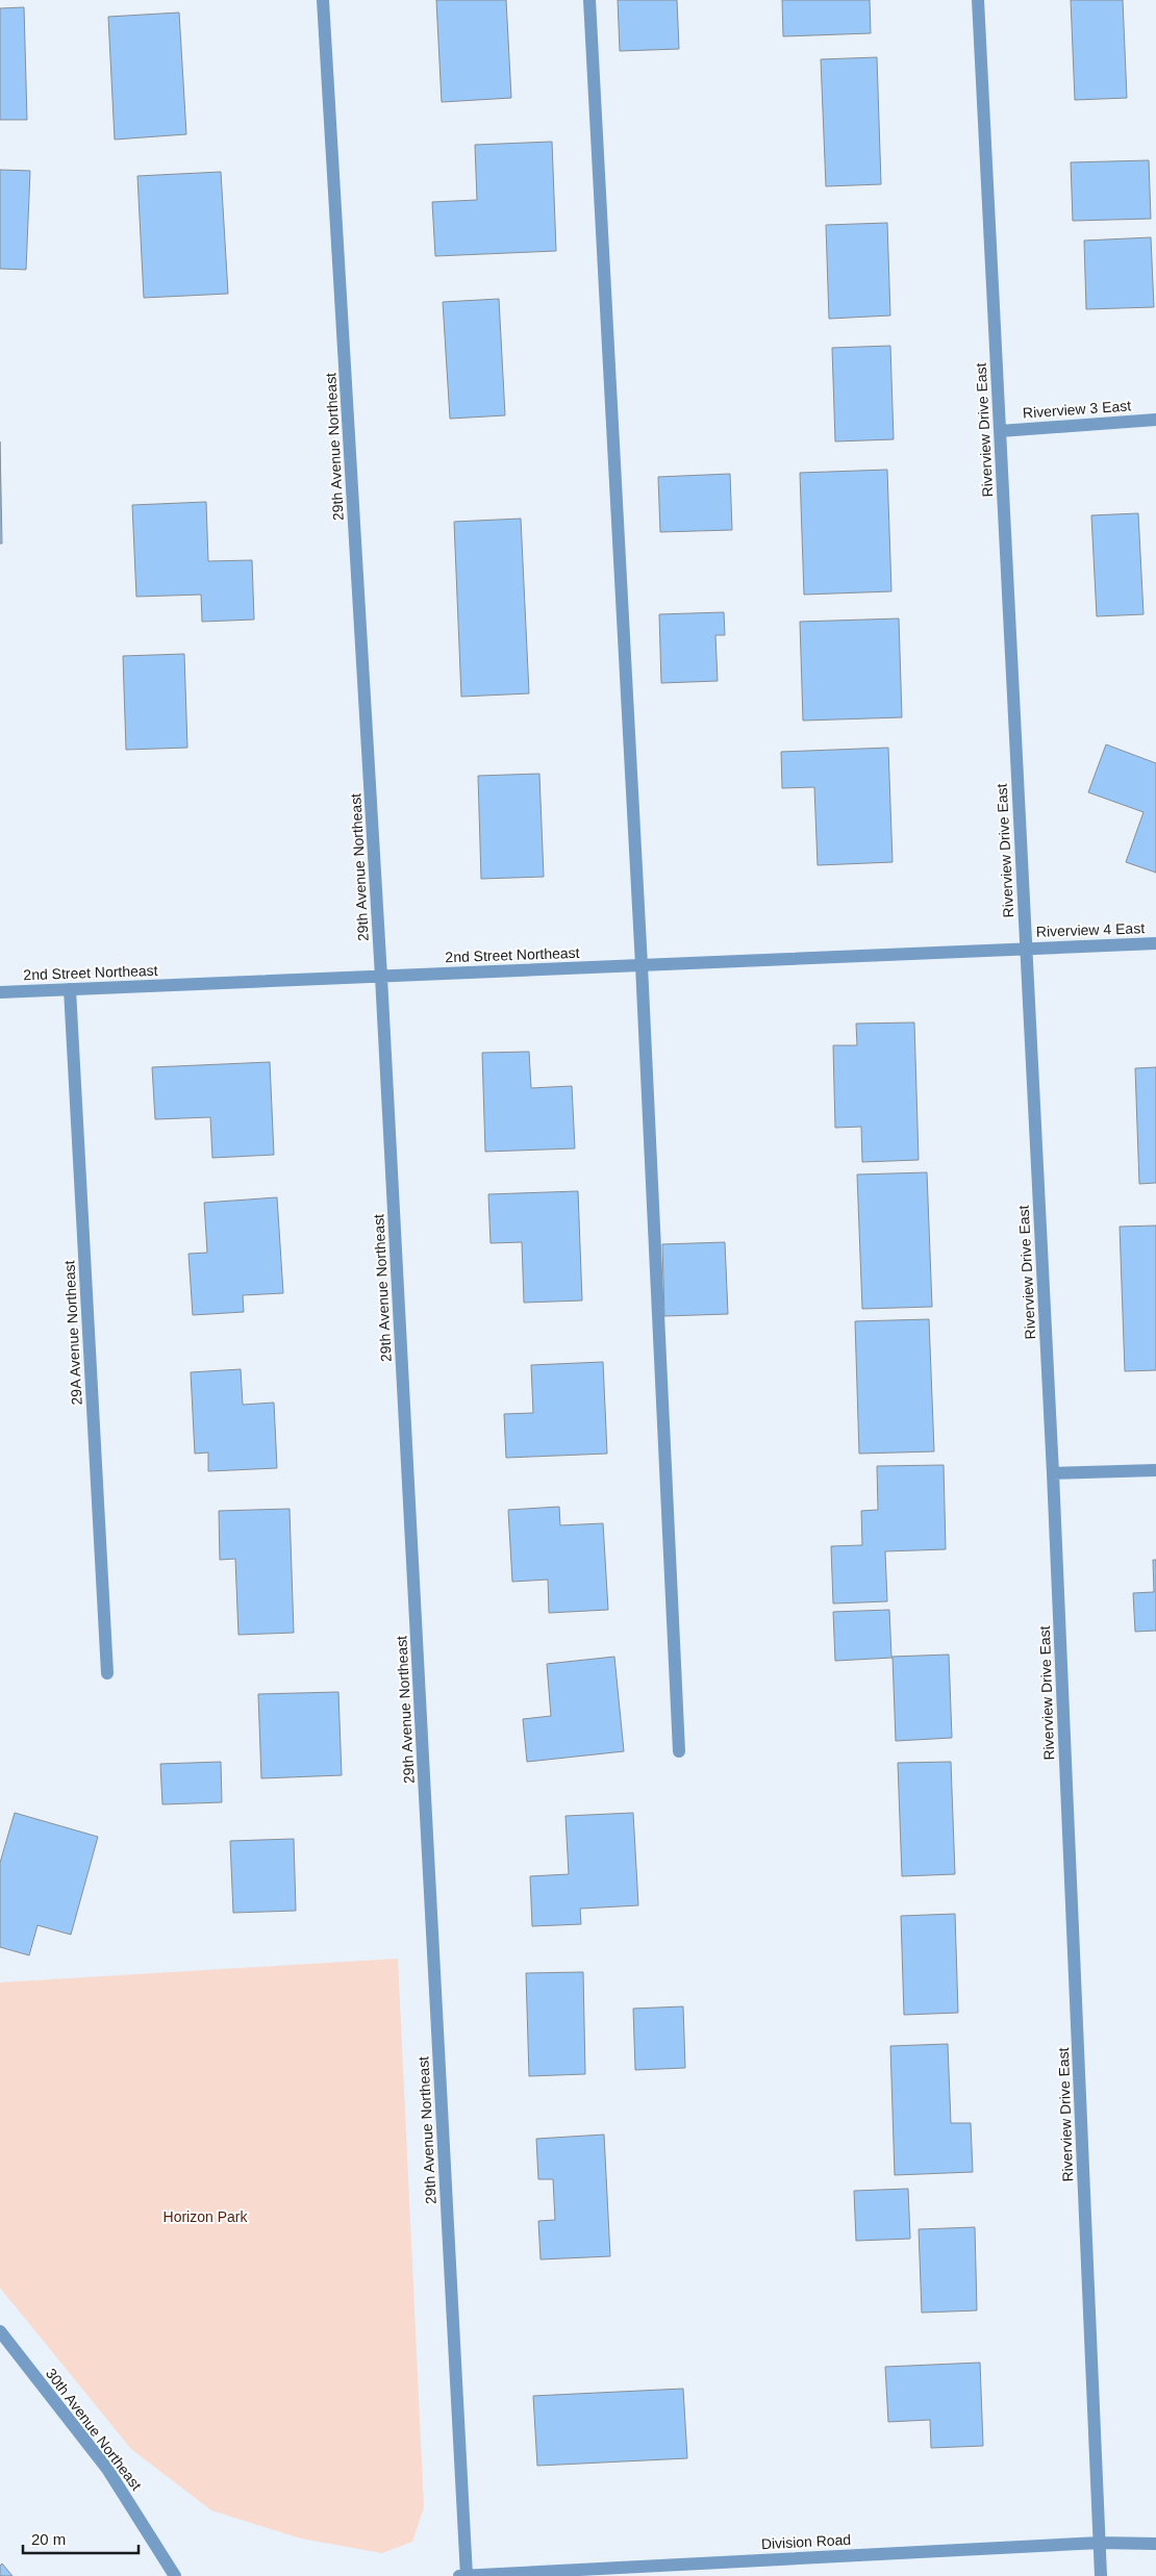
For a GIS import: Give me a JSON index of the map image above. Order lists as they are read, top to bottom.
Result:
{
  "streets": {
    "street": [
      "Riverview 3 East",
      "Riverview Drive East",
      "29th Avenue Northeast",
      "Riverview 4 East",
      "2nd Street Northeast",
      "29A Avenue Northeast",
      "30th Avenue Northeast",
      "Division Road"
    ]
  },
  "crossings": [
    ["Riverview 3 East", "Riverview Drive East"],
    ["Riverview Drive East", "Riverview 4 East"],
    ["Riverview Drive East", "2nd Street Northeast"],
    ["Riverview Drive East", "Division Road"],
    ["29th Avenue Northeast", "2nd Street Northeast"],
    ["29th Avenue Northeast", "Division Road"],
    ["Riverview 4 East", "2nd Street Northeast"],
    ["2nd Street Northeast", "29A Avenue Northeast"]
  ],
  "parks": ["Horizon Park"],
  "scale_bar": "20 m"
}
